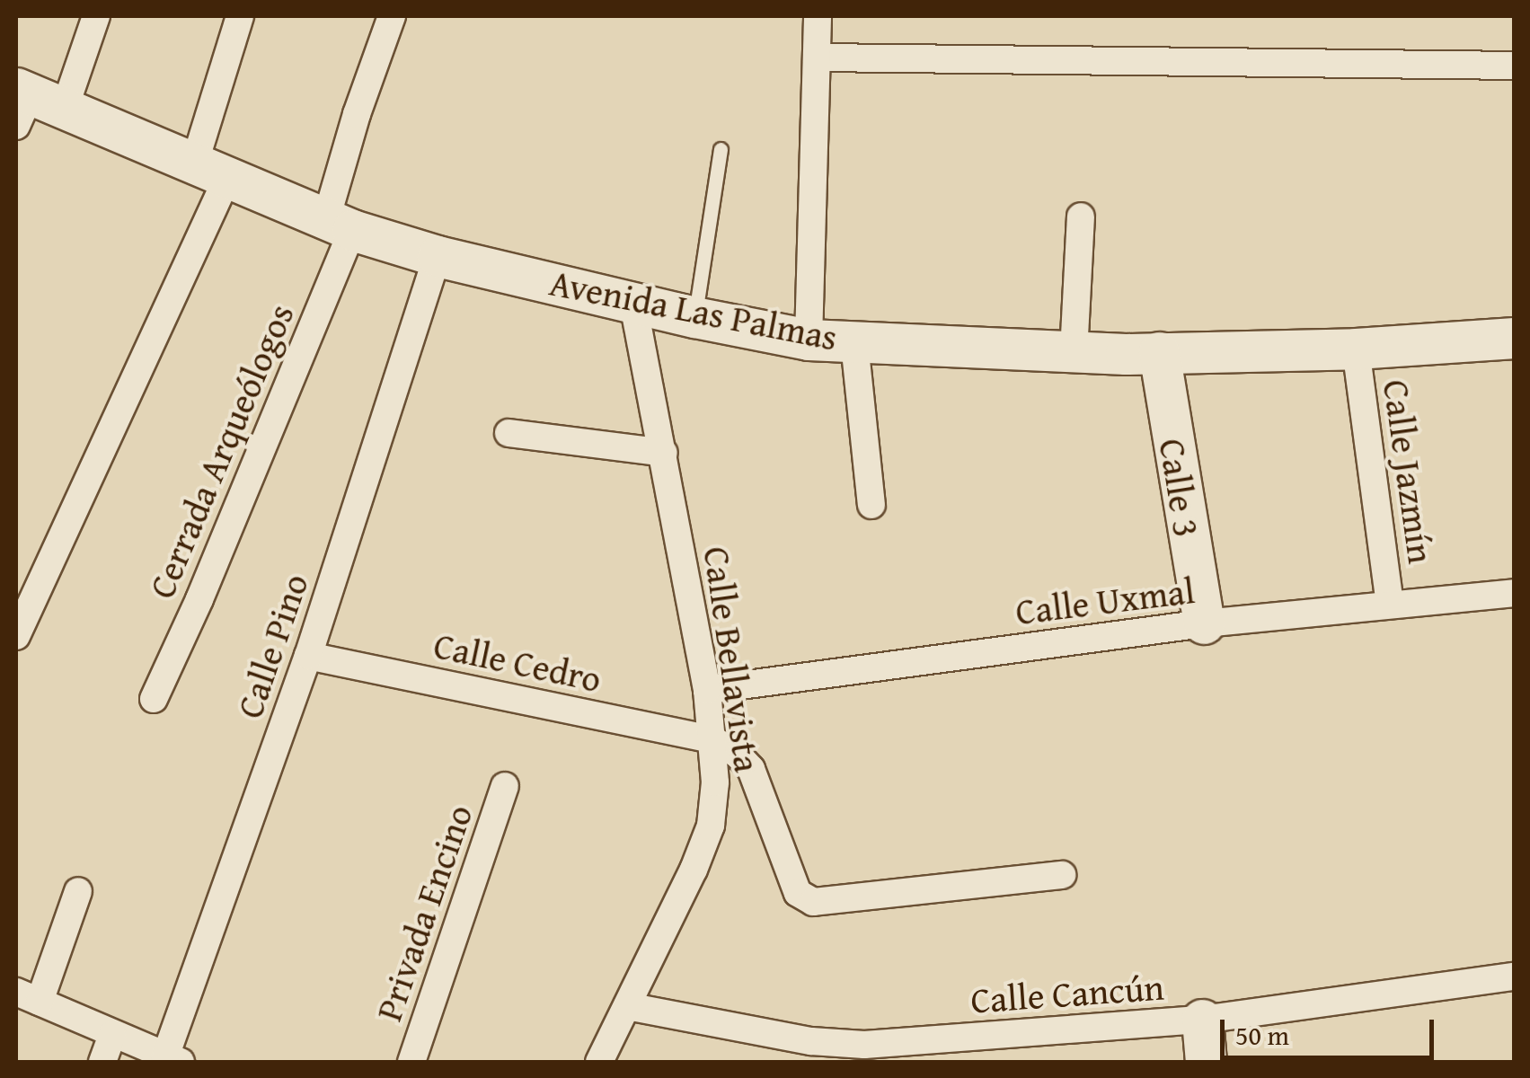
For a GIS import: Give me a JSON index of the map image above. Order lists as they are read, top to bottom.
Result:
{
  "streets": {
    "main road": ["Avenida Las Palmas", "Calle 3"],
    "street": [
      "Cerrada Arqueólogos",
      "Calle Jazmín",
      "Calle Uxmal",
      "Calle Pino",
      "Calle Bellavista",
      "Calle Cedro",
      "Privada Encino",
      "Calle Cancún"
    ]
  },
  "crossings": [
    ["Avenida Las Palmas", "Cerrada Arqueólogos"],
    ["Avenida Las Palmas", "Calle Jazmín"],
    ["Avenida Las Palmas", "Calle 3"],
    ["Avenida Las Palmas", "Calle Pino"],
    ["Avenida Las Palmas", "Calle Bellavista"],
    ["Calle Jazmín", "Calle Uxmal"],
    ["Calle 3", "Calle Uxmal"],
    ["Calle Uxmal", "Calle Bellavista"],
    ["Calle Pino", "Calle Cedro"],
    ["Calle Bellavista", "Calle Cedro"],
    ["Calle Bellavista", "Calle Cancún"]
  ],
  "scale_bar": "50 m"
}
